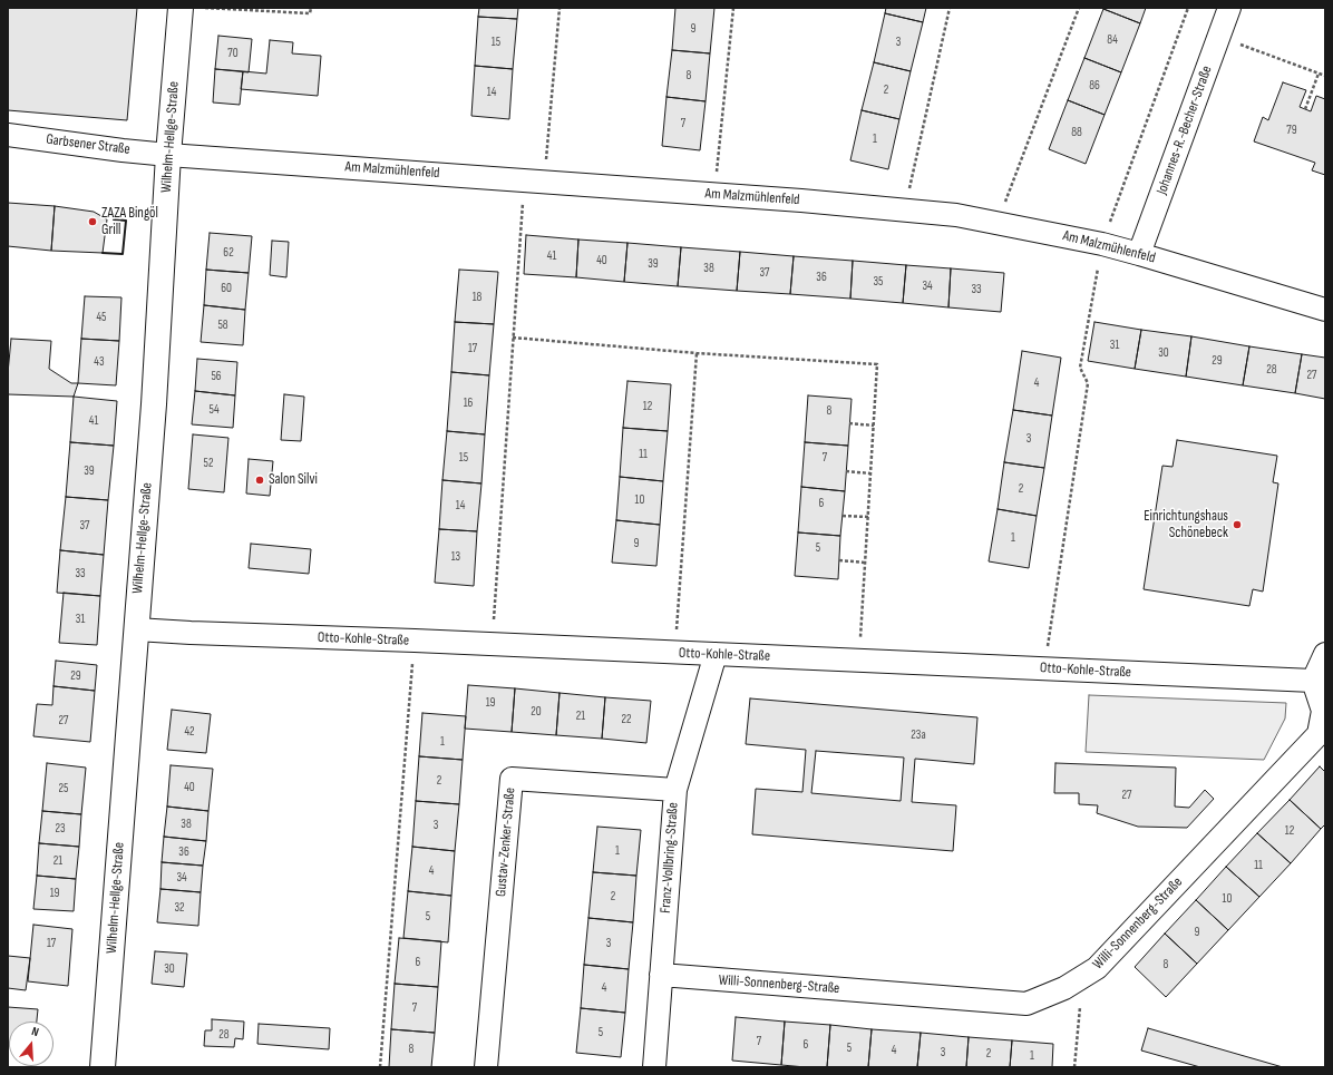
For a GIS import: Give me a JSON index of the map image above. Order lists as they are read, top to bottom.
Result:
{
  "streets": {
    "main road": ["Wilhelm-Hellge-Straße"],
    "street": [
      "Johannes-R.-Becher-Straße",
      "Garbsener Straße",
      "Am Malzmühlenfeld",
      "Otto-Kohle-Straße",
      "Gustav-Zenker-Straße",
      "Franz-Vollbring-Straße",
      "Willi-Sonnenberg-Straße"
    ]
  },
  "crossings": [
    ["Johannes-R.-Becher-Straße", "Am Malzmühlenfeld"],
    ["Wilhelm-Hellge-Straße", "Garbsener Straße"],
    ["Wilhelm-Hellge-Straße", "Am Malzmühlenfeld"],
    ["Wilhelm-Hellge-Straße", "Otto-Kohle-Straße"],
    ["Garbsener Straße", "Am Malzmühlenfeld"],
    ["Otto-Kohle-Straße", "Franz-Vollbring-Straße"],
    ["Otto-Kohle-Straße", "Willi-Sonnenberg-Straße"],
    ["Gustav-Zenker-Straße", "Franz-Vollbring-Straße"],
    ["Franz-Vollbring-Straße", "Willi-Sonnenberg-Straße"]
  ],
  "places": ["ZAZA Bingöl Grill", "Salon Silvi", "Einrichtungshaus Schönebeck"],
  "house_numbers": [
    "9",
    "84",
    "15",
    "3",
    "70",
    "8",
    "86",
    "2",
    "14",
    "7",
    "79",
    "88",
    "1",
    "62",
    "41",
    "40",
    "39",
    "38",
    "37",
    "36",
    "35",
    "34",
    "60",
    "33",
    "18",
    "45",
    "58",
    "31",
    "17",
    "30",
    "29",
    "43",
    "28",
    "27",
    "56",
    "4",
    "16",
    "12",
    "54",
    "8",
    "41",
    "3",
    "11",
    "15",
    "7",
    "52",
    "39",
    "2",
    "10",
    "6",
    "14",
    "37",
    "1",
    "9",
    "5",
    "13",
    "33",
    "31",
    "29",
    "19",
    "20",
    "21",
    "22",
    "27",
    "42",
    "23a",
    "1",
    "2",
    "40",
    "25",
    "27",
    "38",
    "3",
    "23",
    "12",
    "1",
    "36",
    "21",
    "11",
    "4",
    "34",
    "19",
    "2",
    "10",
    "32",
    "5",
    "9",
    "17",
    "3",
    "6",
    "8",
    "30",
    "4",
    "7",
    "5",
    "28",
    "7",
    "6",
    "5",
    "8",
    "4",
    "3",
    "2",
    "1"
  ],
  "north": "top"
}
